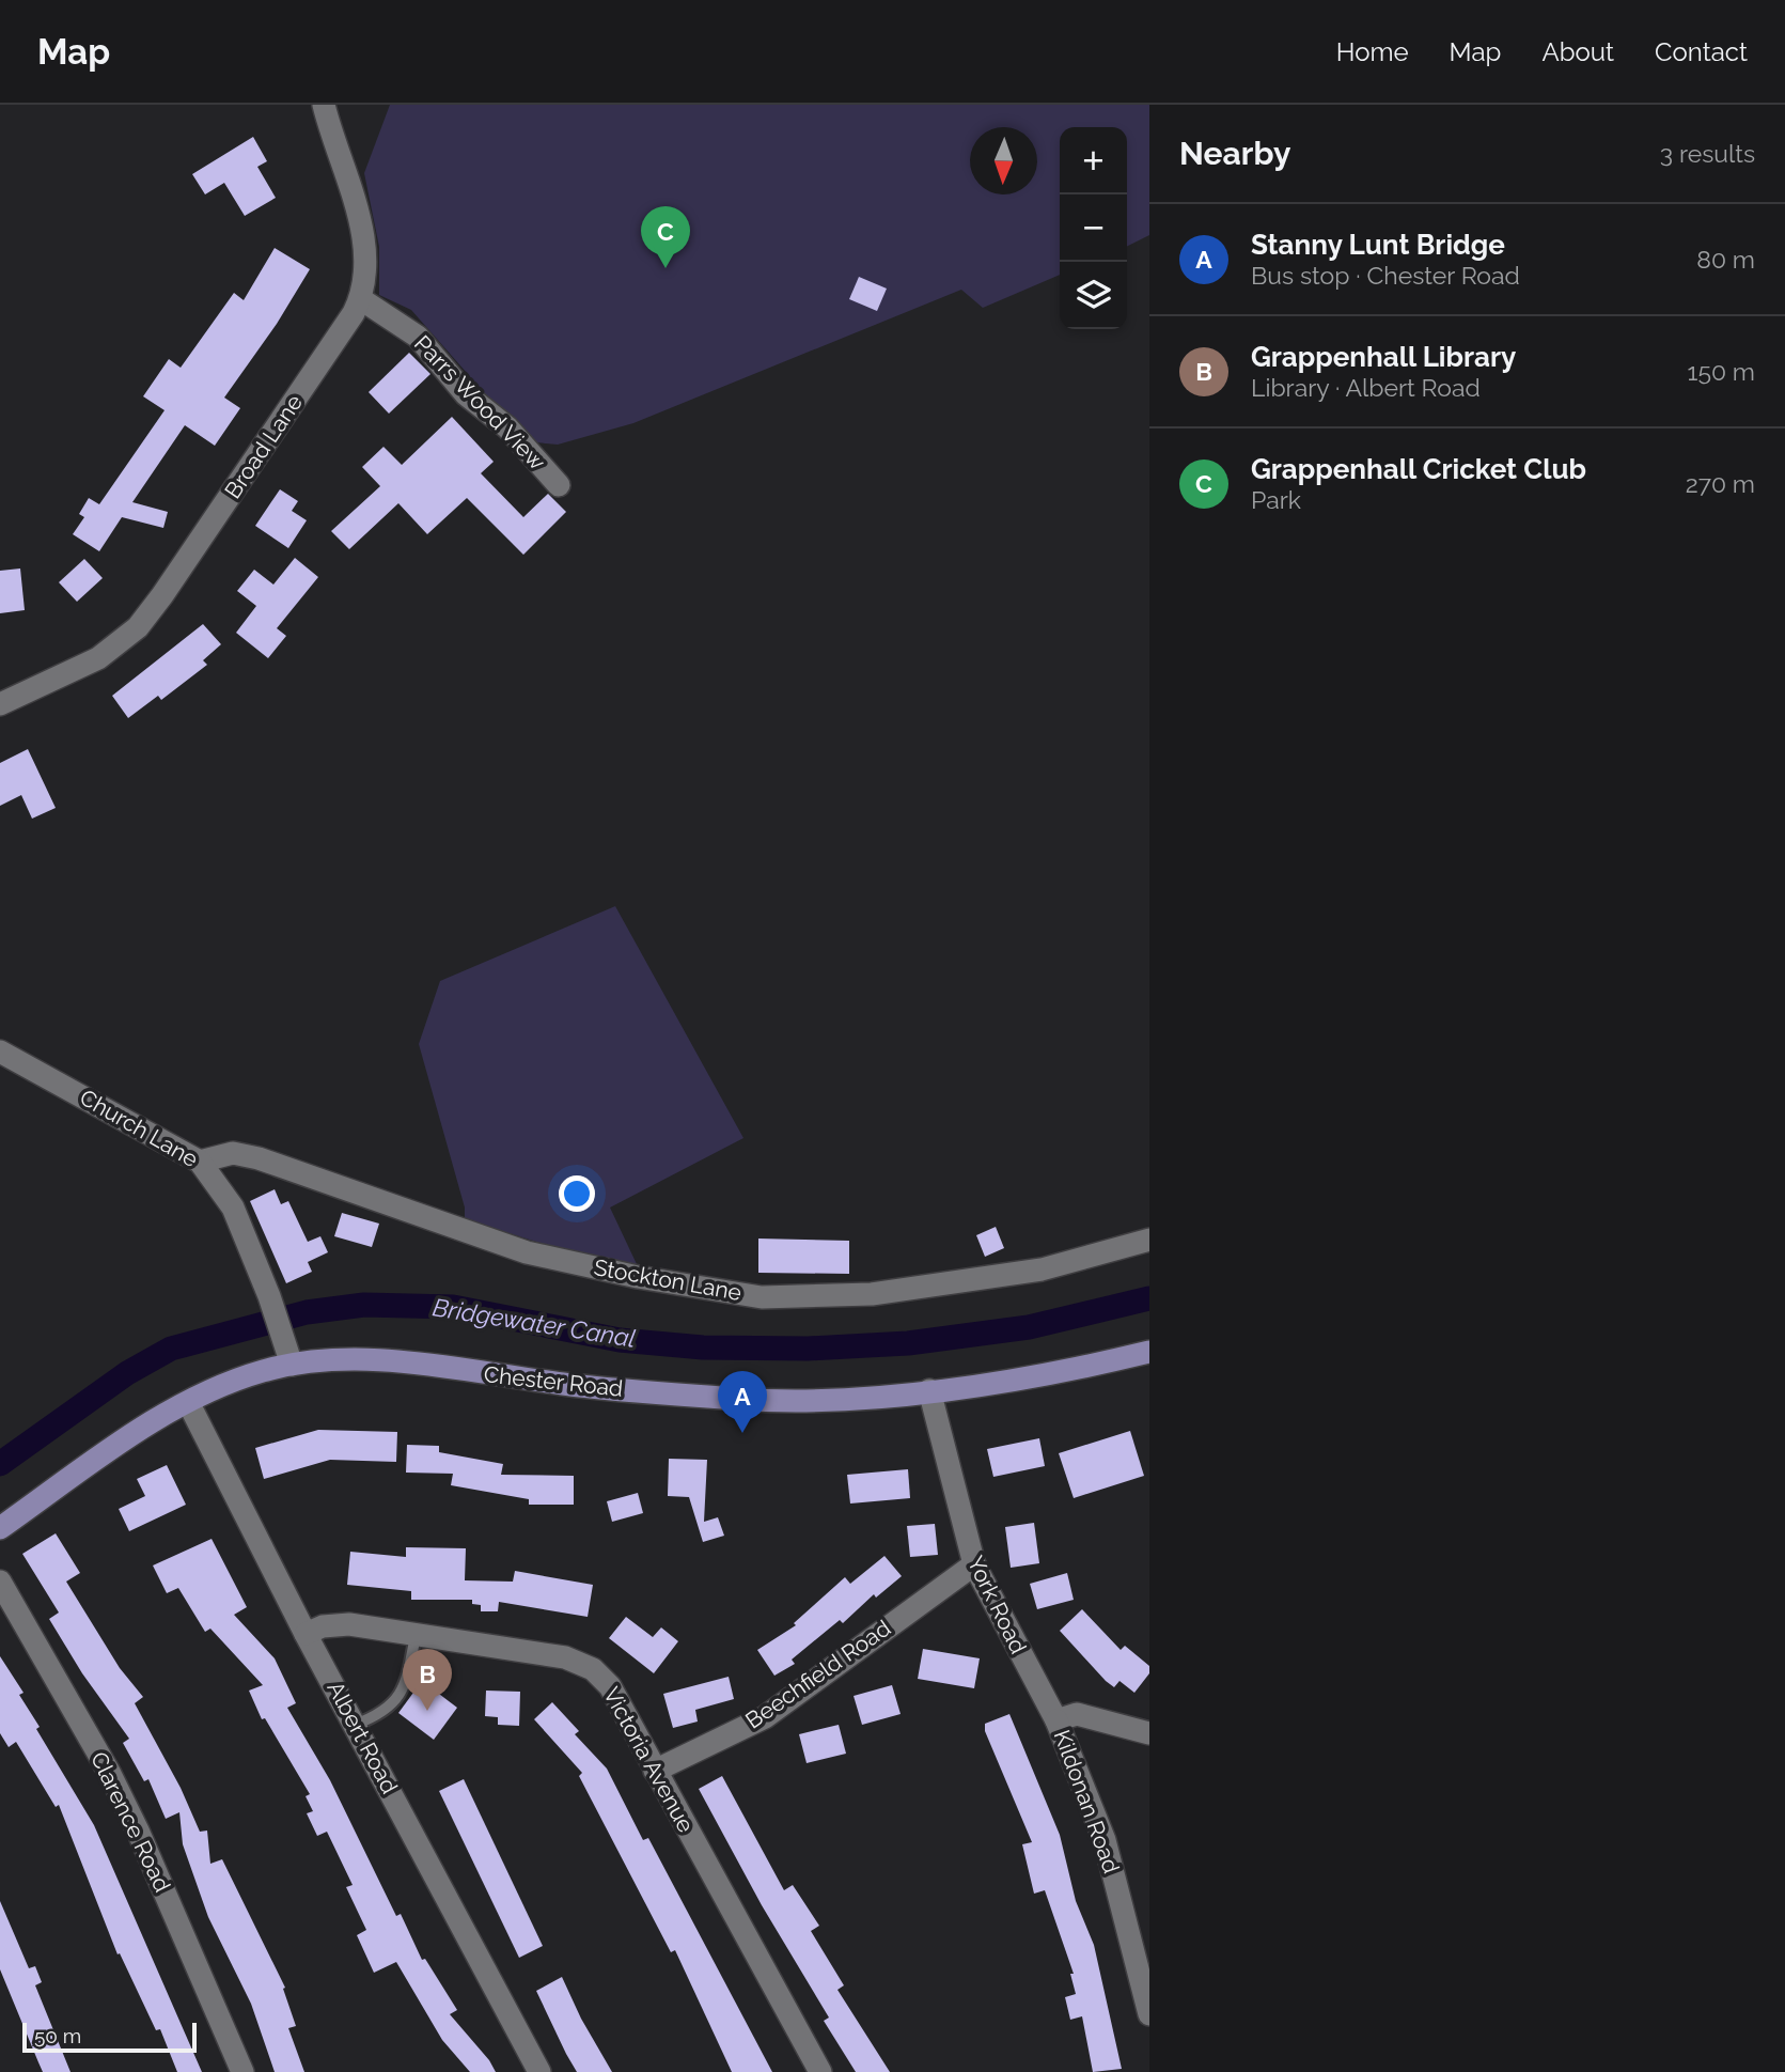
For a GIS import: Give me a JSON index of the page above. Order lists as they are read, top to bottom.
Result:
{
  "streets": {
    "main road": ["Chester Road"],
    "street": [
      "Parrs Wood View",
      "Broad Lane",
      "Church Lane",
      "Stockton Lane",
      "York Road",
      "Beechfield Road",
      "Albert Road",
      "Victoria Avenue",
      "Kildonan Road",
      "Clarence Road"
    ]
  },
  "crossings": [
    ["Parrs Wood View", "Broad Lane"],
    ["Church Lane", "Stockton Lane"],
    ["Church Lane", "Chester Road"],
    ["Chester Road", "York Road"],
    ["Chester Road", "Albert Road"],
    ["York Road", "Beechfield Road"],
    ["York Road", "Kildonan Road"],
    ["Beechfield Road", "Victoria Avenue"],
    ["Albert Road", "Victoria Avenue"]
  ],
  "water": ["Bridgewater Canal"],
  "scale_bar": "50 m",
  "north": "bottom",
  "page": {
    "header": "Map",
    "nav": [
      "Home",
      "Map",
      "About",
      "Contact"
    ],
    "heading": ["Nearby", "3 results"],
    "map_buttons": ["+", "−"],
    "list": [
      {
        "mark": "A",
        "name": "Stanny Lunt Bridge",
        "note": "Bus stop · Chester Road",
        "value": "80 m"
      },
      {
        "mark": "B",
        "name": "Grappenhall Library",
        "note": "Library · Albert Road",
        "value": "150 m"
      },
      {
        "mark": "C",
        "name": "Grappenhall Cricket Club",
        "note": "Park",
        "value": "270 m"
      }
    ],
    "pins": ["C", "A", "B"],
    "scale": "50 m"
  }
}
